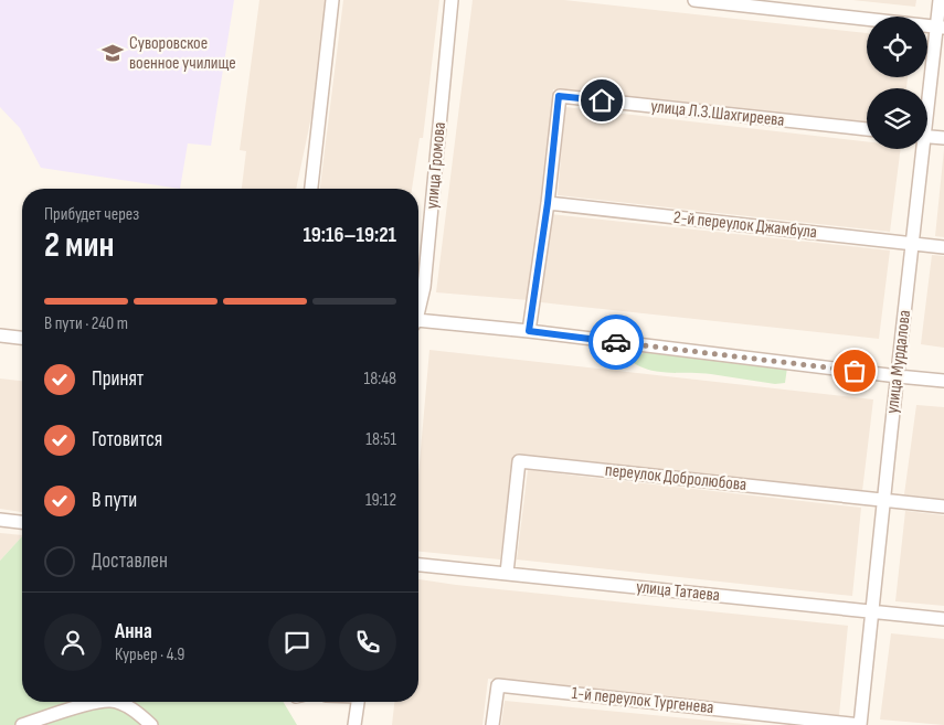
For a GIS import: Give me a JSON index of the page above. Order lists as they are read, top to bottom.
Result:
{
  "streets": {
    "street": [
      "улица Л.З.Шахгиреева",
      "улица Громова",
      "2-й переулок Джамбула",
      "улица Мурдалова",
      "переулок Добролюбова",
      "улица Татаева",
      "1-й переулок Тургенева"
    ]
  },
  "crossings": [
    ["улица Л.З.Шахгиреева", "2-й переулок Джамбула"],
    ["2-й переулок Джамбула", "улица Мурдалова"],
    ["улица Мурдалова", "переулок Добролюбова"],
    ["улица Мурдалова", "улица Татаева"],
    ["улица Мурдалова", "1-й переулок Тургенева"],
    ["переулок Добролюбова", "улица Татаева"]
  ],
  "places": {
    "school or university": ["Суворовское военное училище"]
  },
  "page": {
    "heading": ["2 мин", "Прибудет через", "19:16–19:21"],
    "panel": ["Анна", "Курьер · 4.9"],
    "bar": "В пути · 240 m",
    "list": [
      ["Принят", "18:48"],
      ["Готовится", "18:51"],
      ["В пути", "19:12"],
      "Доставлен"
    ]
  }
}
